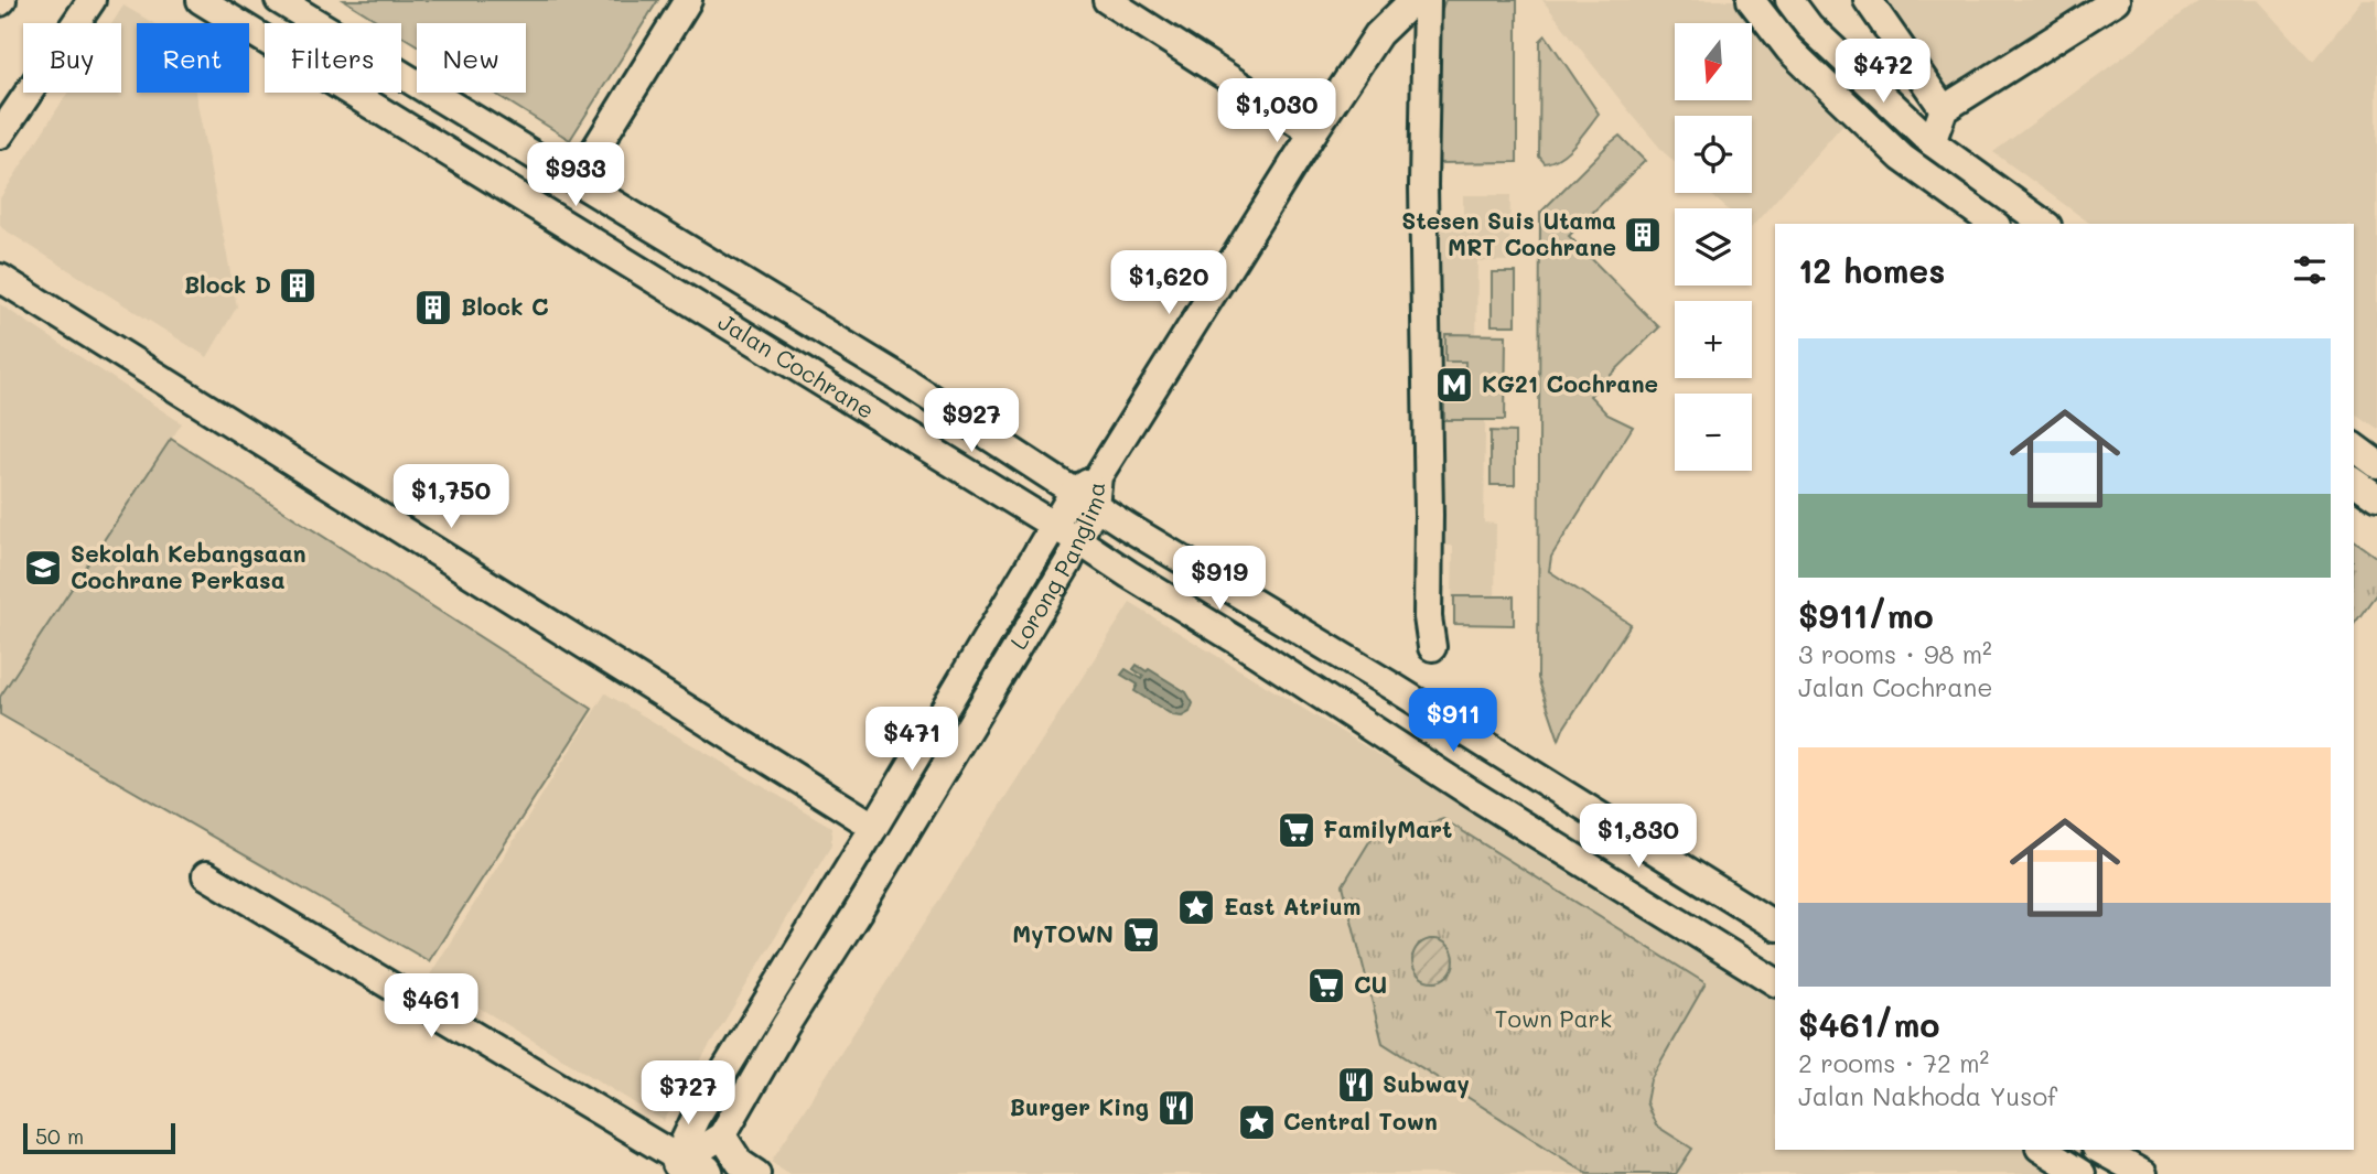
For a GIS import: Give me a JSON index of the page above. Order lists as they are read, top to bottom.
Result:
{
  "streets": {
    "street": ["Jalan Cochrane", "Lorong Panglima"]
  },
  "crossings": [
    ["Jalan Cochrane", "Lorong Panglima"]
  ],
  "parks": ["Town Park"],
  "places": {
    "building": ["Stesen Suis Utama MRT Cochrane", "Block D", "Block C"],
    "metro station": ["KG21 Cochrane"],
    "school or university": ["Sekolah Kebangsaan Cochrane Perkasa"],
    "supermarket": ["FamilyMart", "MyTOWN", "CU"],
    "place": ["East Atrium", "Central Town"],
    "restaurant": ["Subway", "Burger King"]
  },
  "scale_bar": "50 m",
  "north": "bottom",
  "page": {
    "map_buttons": ["+", "−"],
    "chip": [
      "Buy",
      "Rent",
      "Filters",
      "New"
    ],
    "price": [
      "$472",
      "$1,030",
      "$933",
      "$1,620",
      "$927",
      "$1,750",
      "$919",
      "$911",
      "$471",
      "$1,830",
      "$461",
      "$727"
    ],
    "heading": "12 homes",
    "list": [
      {
        "name": "$911/mo",
        "note": "3 rooms · 98 m² · Jalan Cochrane"
      },
      {
        "name": "$461/mo",
        "note": "2 rooms · 72 m² · Jalan Nakhoda Yusof"
      }
    ],
    "scale": "50 m"
  }
}
